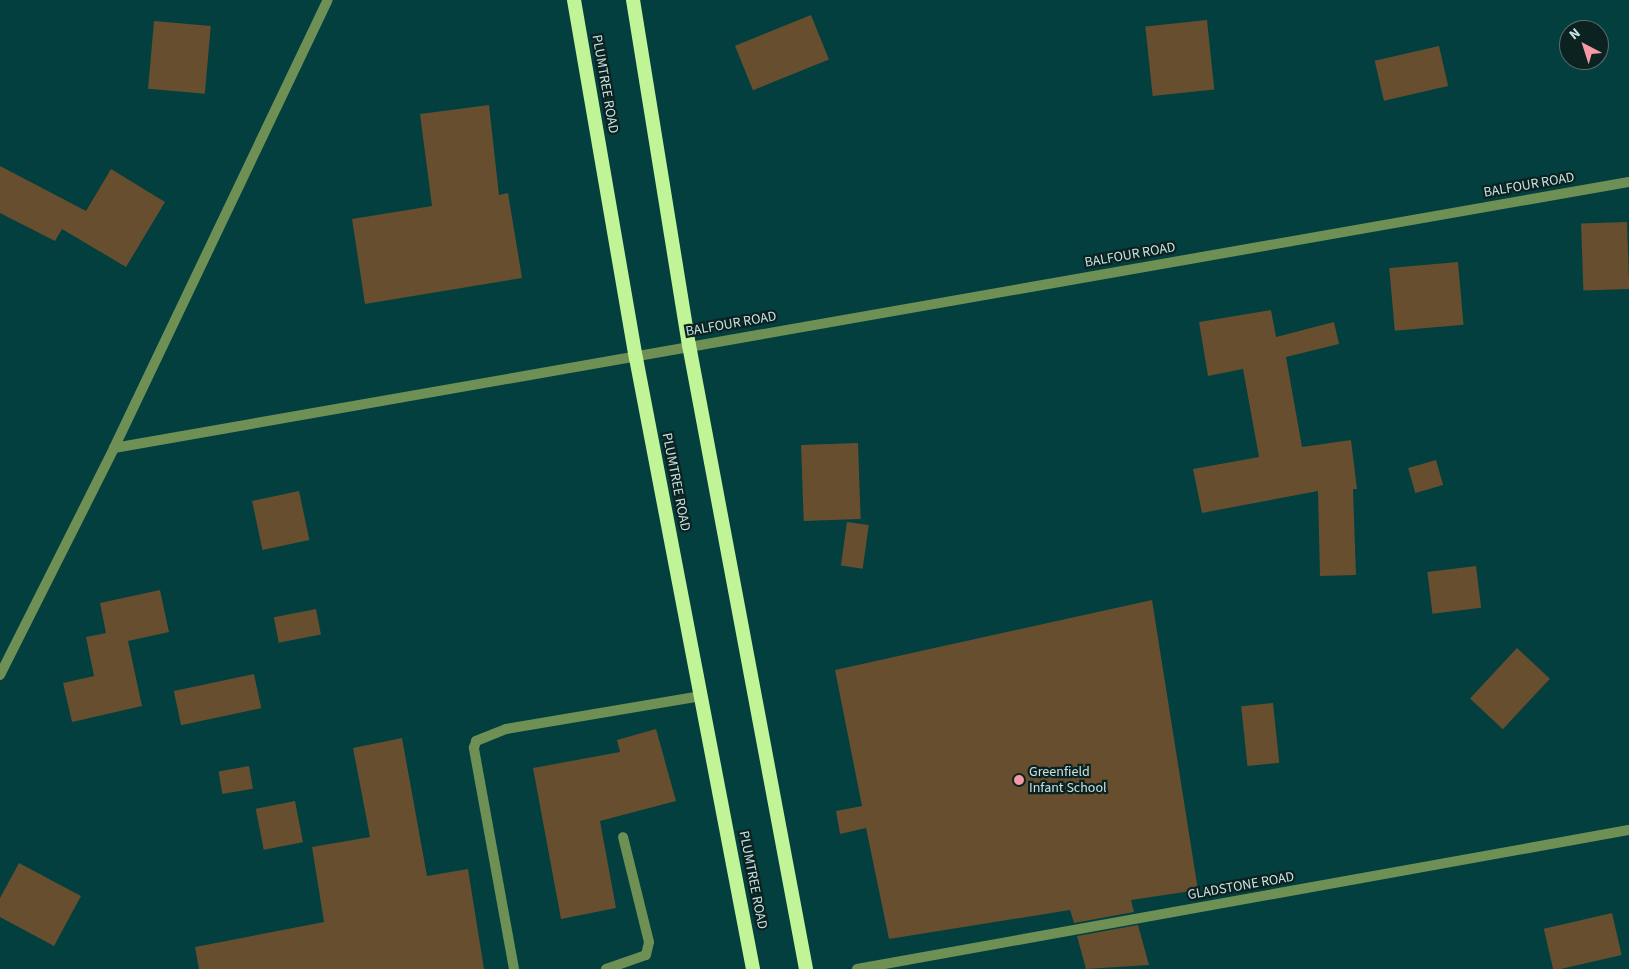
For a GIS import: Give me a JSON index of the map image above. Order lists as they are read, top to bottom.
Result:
{
  "streets": {
    "highway": ["PLUMTREE ROAD"],
    "street": ["BALFOUR ROAD", "GLADSTONE ROAD"]
  },
  "crossings": [
    ["PLUMTREE ROAD", "BALFOUR ROAD"]
  ],
  "places": ["Greenfield Infant School"],
  "north": "top left"
}
